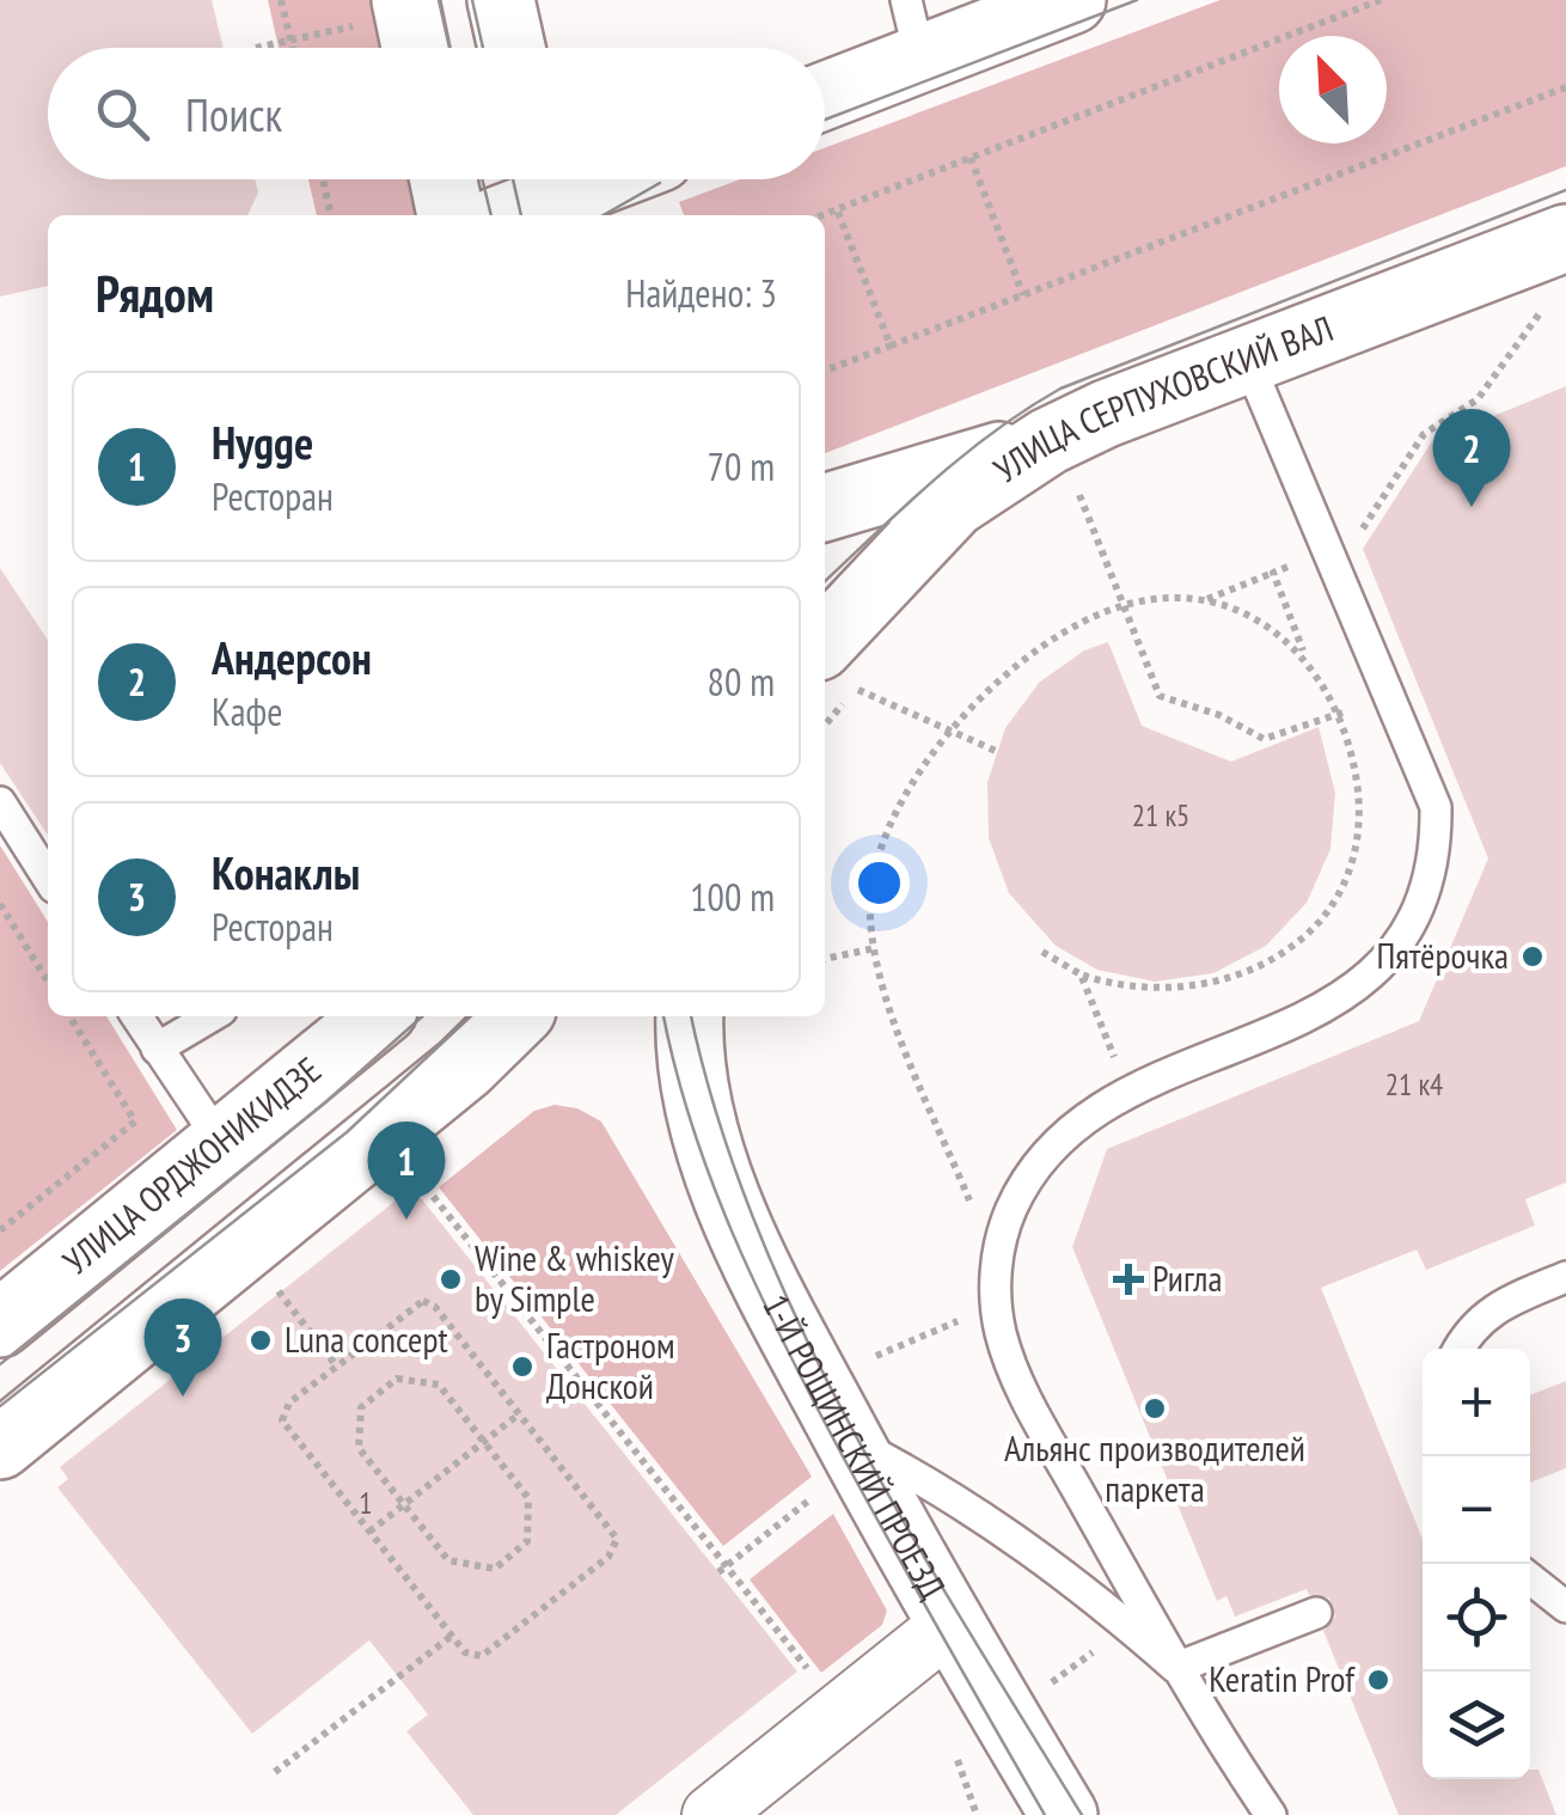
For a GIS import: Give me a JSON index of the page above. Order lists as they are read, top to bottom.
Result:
{
  "streets": {
    "main road": ["УЛИЦА СЕРПУХОВСКИЙ ВАЛ", "УЛИЦА ОРДЖОНИКИДЗЕ", "1-Й РОЩИНСКИЙ ПРОЕЗД"]
  },
  "places": {
    "other": [
      "Пятёрочка",
      "Wine & whiskey by Simple",
      "Luna concept",
      "Гастроном Донской",
      "Альянс производителей паркета",
      "Keratin Prof"
    ],
    "health": ["Ригла"]
  },
  "house_numbers": ["21 к5", "21 к4", "1"],
  "north": "top left",
  "page": {
    "search": "Поиск",
    "heading": ["Рядом", "Найдено: 3"],
    "list": [
      {
        "mark": "1",
        "name": "Hygge",
        "note": "Ресторан",
        "value": "70 m"
      },
      {
        "mark": "2",
        "name": "Андерсон",
        "note": "Кафе",
        "value": "80 m"
      },
      {
        "mark": "3",
        "name": "Конаклы",
        "note": "Ресторан",
        "value": "100 m"
      }
    ],
    "pins": ["2", "1", "3"],
    "map_buttons": ["+", "−"]
  }
}
